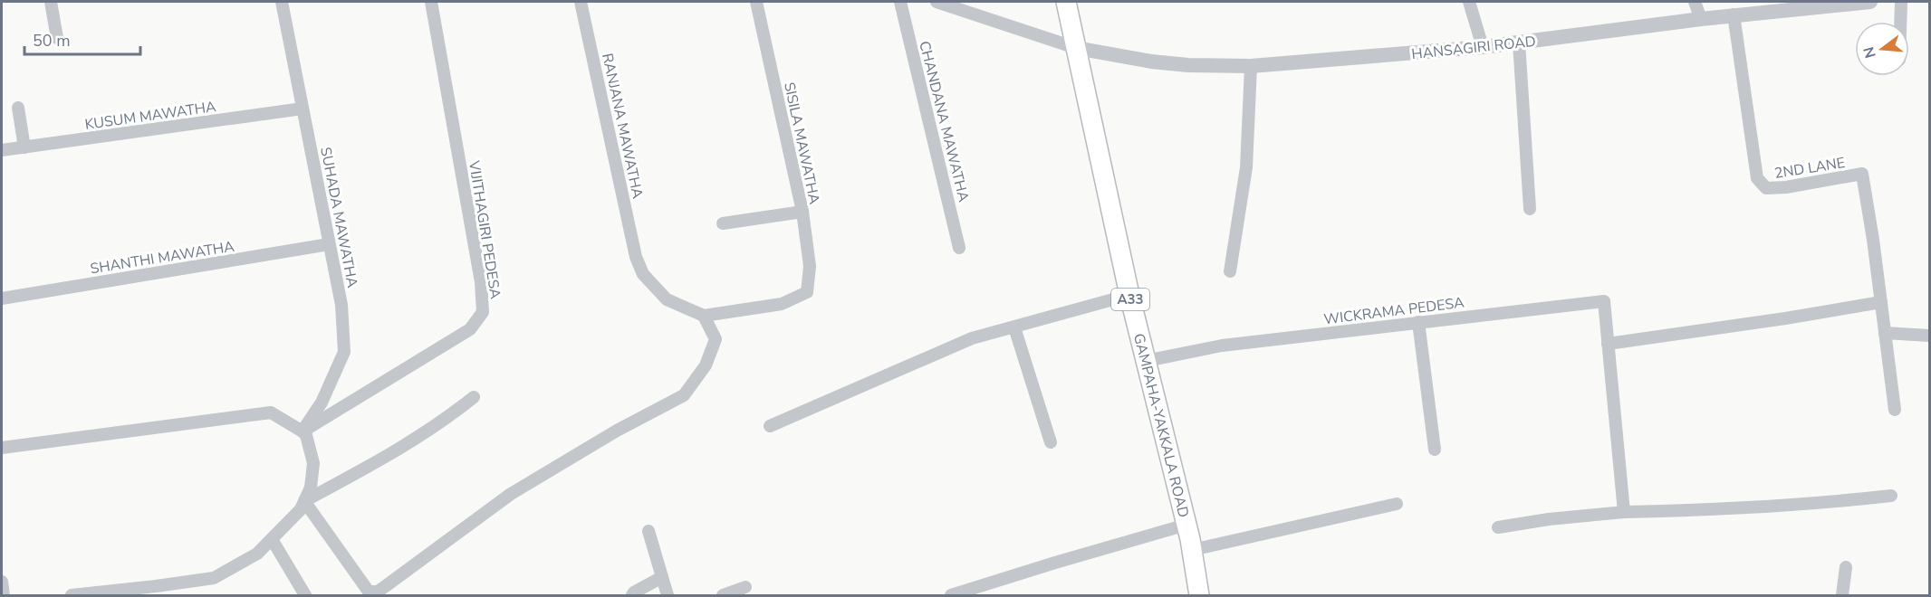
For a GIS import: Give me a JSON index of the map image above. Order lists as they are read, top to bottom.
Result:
{
  "streets": {
    "highway": ["A33", "GAMPAHA-YAKKALA ROAD"],
    "street": [
      "HANSAGIRI ROAD",
      "KUSUM MAWATHA",
      "CHANDANA MAWATHA",
      "RANJANA MAWATHA",
      "SISILA MAWATHA",
      "2ND LANE",
      "SUHADA MAWATHA",
      "VIJITHAGIRI PEDESA",
      "SHANTHI MAWATHA",
      "WICKRAMA PEDESA"
    ]
  },
  "crossings": [
    ["HANSAGIRI ROAD", "2ND LANE"],
    ["HANSAGIRI ROAD", "GAMPAHA-YAKKALA ROAD"],
    ["KUSUM MAWATHA", "SUHADA MAWATHA"],
    ["RANJANA MAWATHA", "SISILA MAWATHA"],
    ["SUHADA MAWATHA", "VIJITHAGIRI PEDESA"],
    ["SUHADA MAWATHA", "SHANTHI MAWATHA"],
    ["WICKRAMA PEDESA", "GAMPAHA-YAKKALA ROAD"]
  ],
  "scale_bar": "50 m",
  "north": "left"
}
